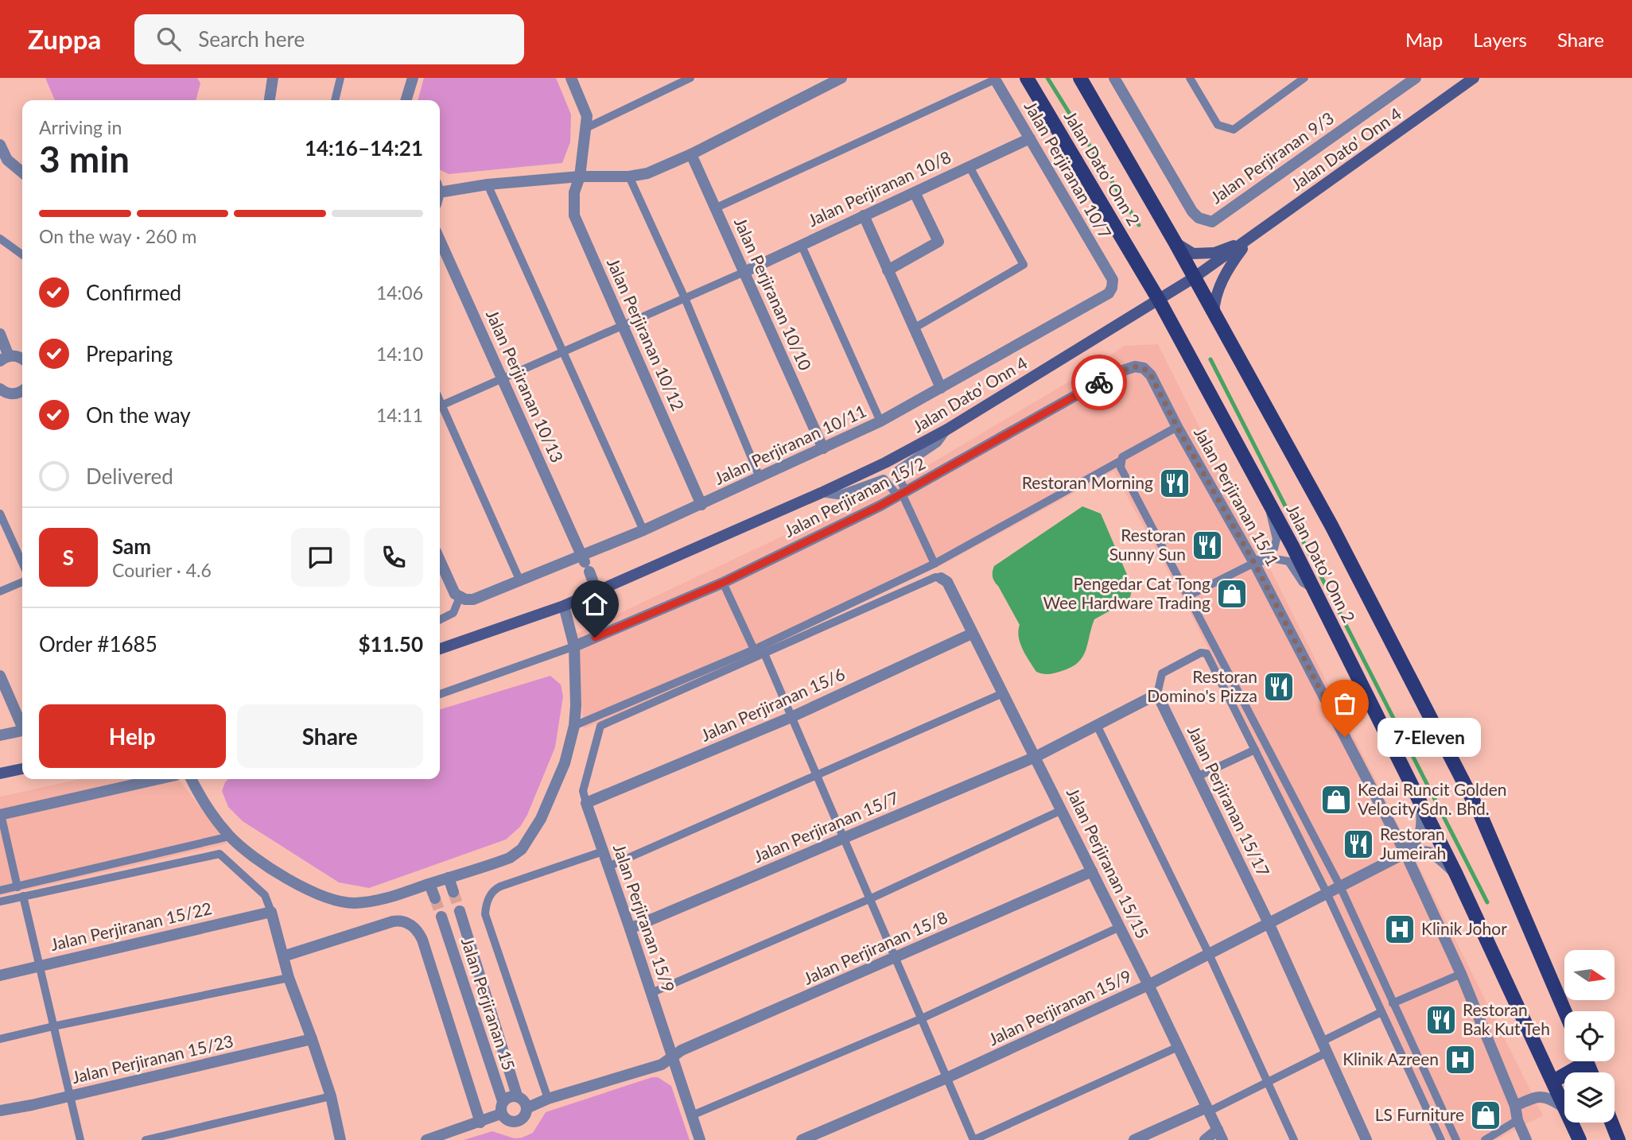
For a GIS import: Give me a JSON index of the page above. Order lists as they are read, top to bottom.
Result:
{
  "streets": {
    "main road": ["Jalan Dato' Onn 4", "Jalan Dato' Onn 2"],
    "street": [
      "Jalan Perjiranan 9/3",
      "Jalan Perjiranan 10/7",
      "Jalan Perjiranan 10/8",
      "Jalan Perjiranan 10/10",
      "Jalan Perjiranan 10/12",
      "Jalan Perjiranan 10/13",
      "Jalan Perjiranan 10/11",
      "Jalan Perjiranan 15/1",
      "Jalan Perjiranan 15/2",
      "Jalan Perjiranan 15/6",
      "Jalan Perjiranan 15/17",
      "Jalan Perjiranan 15/7",
      "Jalan Perjiranan 15/15",
      "Jalan Perjiranan 15/9",
      "Jalan Perjiranan 15/22",
      "Jalan Perjiranan 15/8",
      "Jalan Perjiranan 15",
      "Jalan Perjiranan 15/23"
    ]
  },
  "crossings": [
    ["Jalan Dato' Onn 4", "Jalan Dato' Onn 2"],
    ["Jalan Dato' Onn 4", "Jalan Perjiranan 10/13"],
    ["Jalan Perjiranan 10/7", "Jalan Perjiranan 10/8"],
    ["Jalan Perjiranan 10/7", "Jalan Perjiranan 10/11"],
    ["Jalan Perjiranan 10/8", "Jalan Perjiranan 10/10"],
    ["Jalan Perjiranan 10/10", "Jalan Perjiranan 10/11"],
    ["Jalan Perjiranan 10/12", "Jalan Perjiranan 10/11"],
    ["Jalan Perjiranan 10/13", "Jalan Perjiranan 10/11"],
    ["Jalan Perjiranan 15/1", "Jalan Perjiranan 15/2"],
    ["Jalan Perjiranan 15/1", "Jalan Perjiranan 15/9"],
    ["Jalan Perjiranan 15/6", "Jalan Perjiranan 15/15"],
    ["Jalan Perjiranan 15/6", "Jalan Perjiranan 15/9"],
    ["Jalan Perjiranan 15/17", "Jalan Perjiranan 15/7"],
    ["Jalan Perjiranan 15/17", "Jalan Perjiranan 15/9"],
    ["Jalan Perjiranan 15/7", "Jalan Perjiranan 15/15"],
    ["Jalan Perjiranan 15/7", "Jalan Perjiranan 15/9"],
    ["Jalan Perjiranan 15/15", "Jalan Perjiranan 15/9"],
    ["Jalan Perjiranan 15/15", "Jalan Perjiranan 15/8"],
    ["Jalan Perjiranan 15/9", "Jalan Perjiranan 15/8"],
    ["Jalan Perjiranan 15/8", "Jalan Perjiranan 15"]
  ],
  "places": {
    "restaurant": [
      "Restoran Morning",
      "Restoran Sunny Sun",
      "Restoran Domino's Pizza",
      "Restoran Jumeirah",
      "Restoran Bak Kut Teh"
    ],
    "shop": ["Pengedar Cat Tong Wee Hardware Trading", "Kedai Runcit Golden Velocity Sdn. Bhd.", "LS Furniture"],
    "other": ["7-Eleven"],
    "hospital": ["Klinik Johor", "Klinik Azreen"]
  },
  "north": "right",
  "page": {
    "header": "Zuppa",
    "search": "Search here",
    "nav": ["Map", "Layers", "Share"],
    "heading": ["3 min", "Arriving in", "14:16–14:21"],
    "panel": [
      "Sam",
      "Courier · 4.6",
      "Order #1685",
      "$11.50"
    ],
    "bar": "On the way · 260 m",
    "list": [
      ["Confirmed", "14:06"],
      ["Preparing", "14:10"],
      ["On the way", "14:11"],
      "Delivered"
    ],
    "round": "S",
    "buttons": ["Help", "Share"],
    "bubble": "7-Eleven"
  }
}
